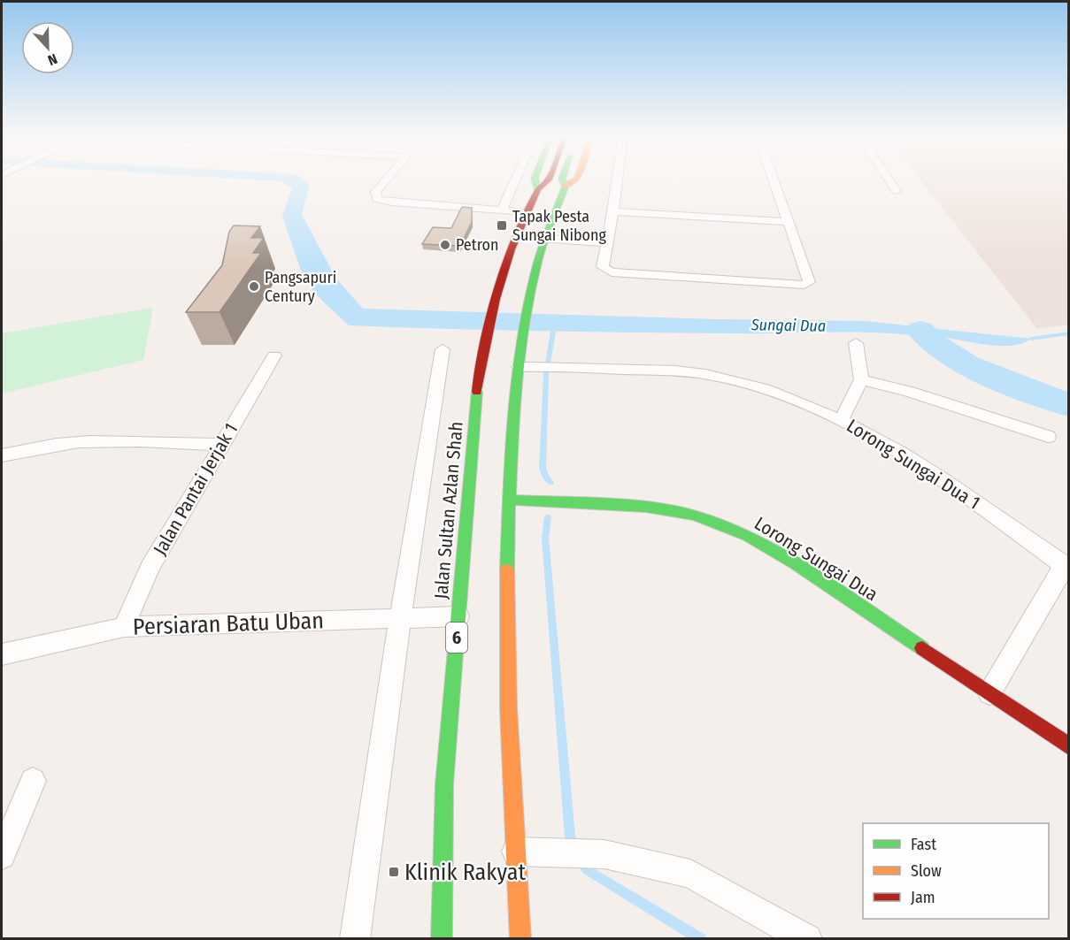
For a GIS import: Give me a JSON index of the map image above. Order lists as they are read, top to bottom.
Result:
{
  "streets": {
    "main road": ["Jalan Sultan Azlan Shah", "Lorong Sungai Dua", "6"],
    "street": ["Lorong Sungai Dua 1", "Jalan Pantai Jerjak 1", "Persiaran Batu Uban"]
  },
  "crossings": [
    ["Jalan Pantai Jerjak 1", "Persiaran Batu Uban"],
    ["Jalan Sultan Azlan Shah", "Persiaran Batu Uban"]
  ],
  "water": ["Sungai Dua"],
  "places": {
    "transit": ["Tapak Pesta Sungai Nibong", "Klinik Rakyat"],
    "other": ["Petron", "Pangsapuri Century"]
  },
  "legend": ["Fast", "Slow", "Jam"],
  "north": "bottom"
}
